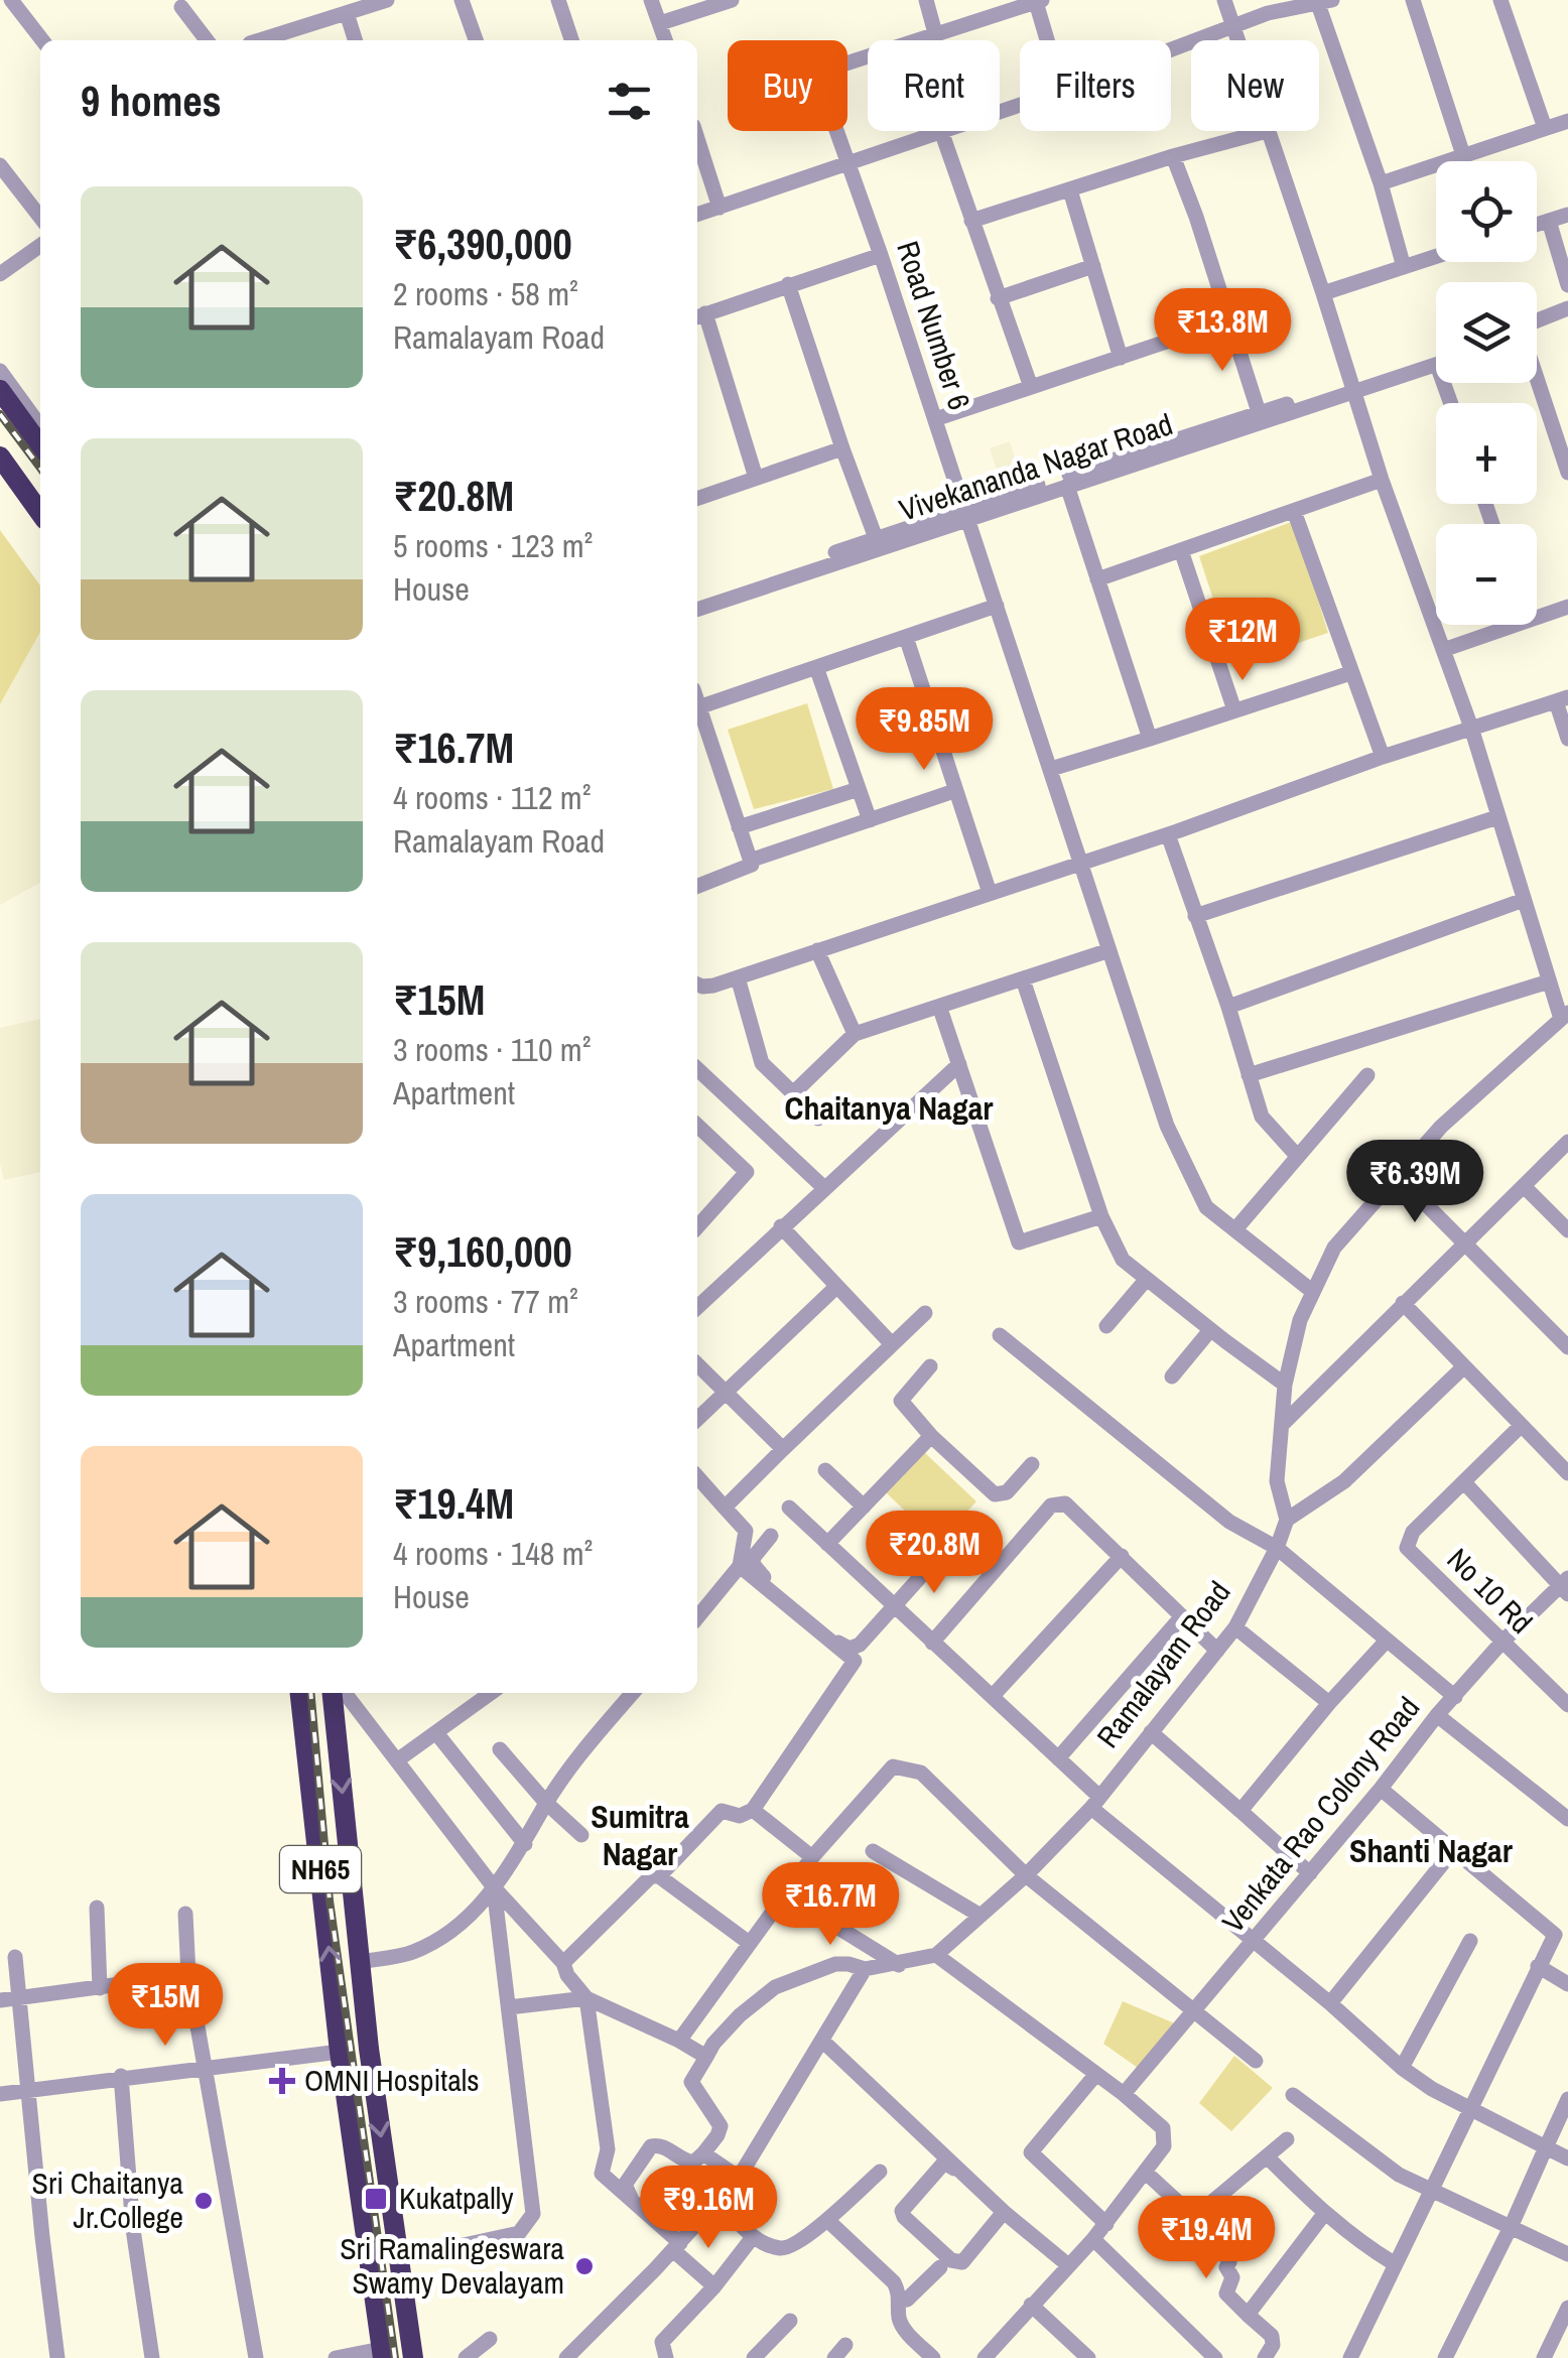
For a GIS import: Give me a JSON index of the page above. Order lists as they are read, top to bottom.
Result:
{
  "streets": {
    "highway": ["NH65"],
    "street": [
      "Road Number 6",
      "Vivekananda Nagar Road",
      "No 10 Rd",
      "Ramalayam Road",
      "Venkata Rao Colony Road"
    ]
  },
  "crossings": [
    ["Road Number 6", "Vivekananda Nagar Road"],
    ["No 10 Rd", "Venkata Rao Colony Road"]
  ],
  "districts": ["Chaitanya Nagar", "Sumitra Nagar", "Shanti Nagar"],
  "places": {
    "health": ["OMNI Hospitals"],
    "transit": ["Kukatpally"],
    "other": ["Sri Chaitanya Jr.College", "Sri Ramalingeswara Swamy Devalayam"]
  },
  "page": {
    "chip": [
      "Buy",
      "Rent",
      "Filters",
      "New"
    ],
    "heading": "9 homes",
    "map_buttons": ["+", "−"],
    "list": [
      {
        "name": "₹6,390,000",
        "note": "2 rooms · 58 m² · Ramalayam Road"
      },
      {
        "name": "₹20.8M",
        "note": "5 rooms · 123 m² · House"
      },
      {
        "name": "₹16.7M",
        "note": "4 rooms · 112 m² · Ramalayam Road"
      },
      {
        "name": "₹15M",
        "note": "3 rooms · 110 m² · Apartment"
      },
      {
        "name": "₹9,160,000",
        "note": "3 rooms · 77 m² · Apartment"
      },
      {
        "name": "₹19.4M",
        "note": "4 rooms · 148 m² · House"
      }
    ],
    "price": [
      "₹13.8M",
      "₹12M",
      "₹9.85M",
      "₹6.39M",
      "₹20.8M",
      "₹16.7M",
      "₹15M",
      "₹9.16M",
      "₹19.4M"
    ]
  }
}
